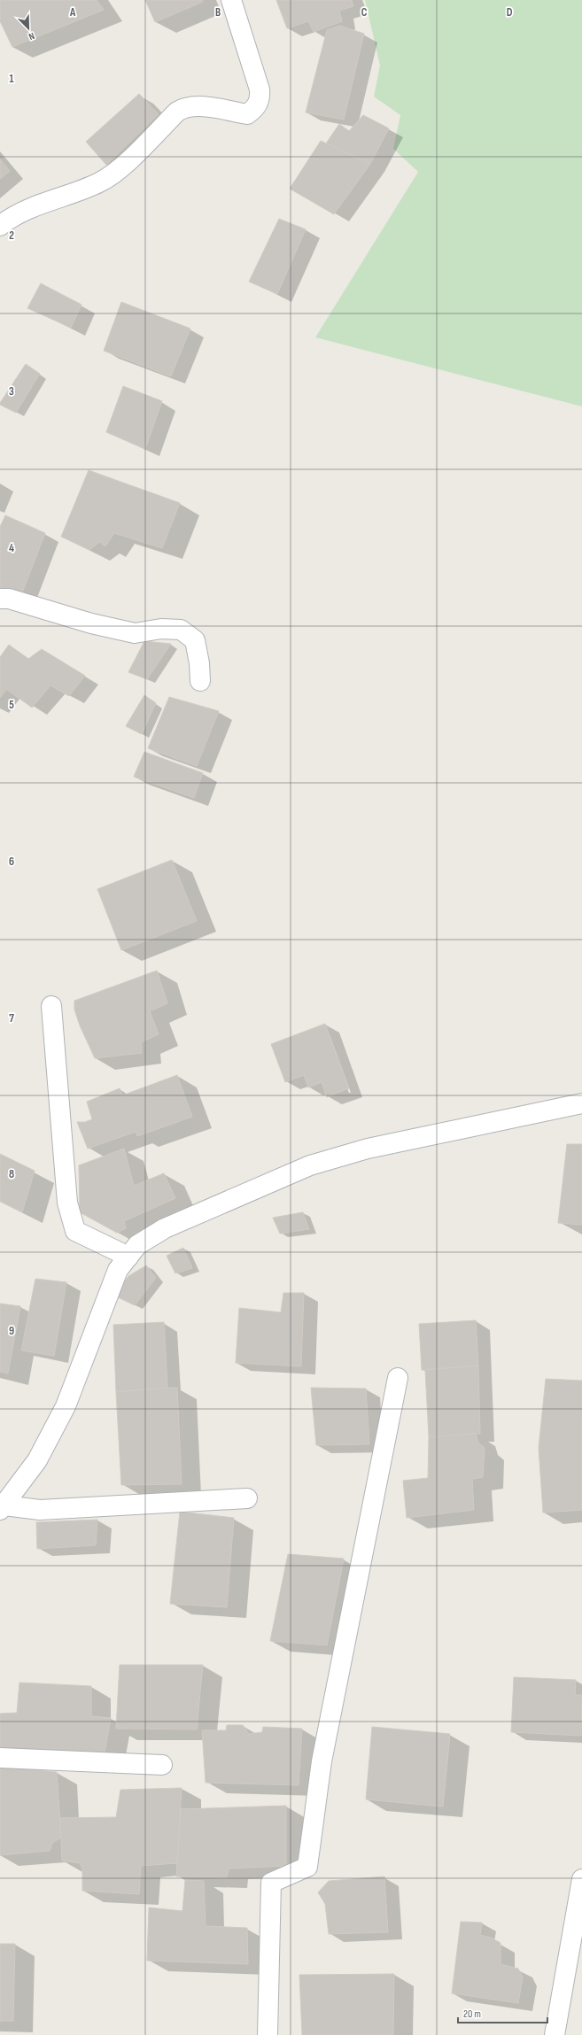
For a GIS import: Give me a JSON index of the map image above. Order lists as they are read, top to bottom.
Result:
{
  "scale_bar": "20 m",
  "north": "bottom right",
  "grid": {
    "columns": [
      "A",
      "B",
      "C",
      "D"
    ],
    "rows": [
      "1",
      "2",
      "3",
      "4",
      "5",
      "6",
      "7",
      "8",
      "9"
    ]
  }
}
